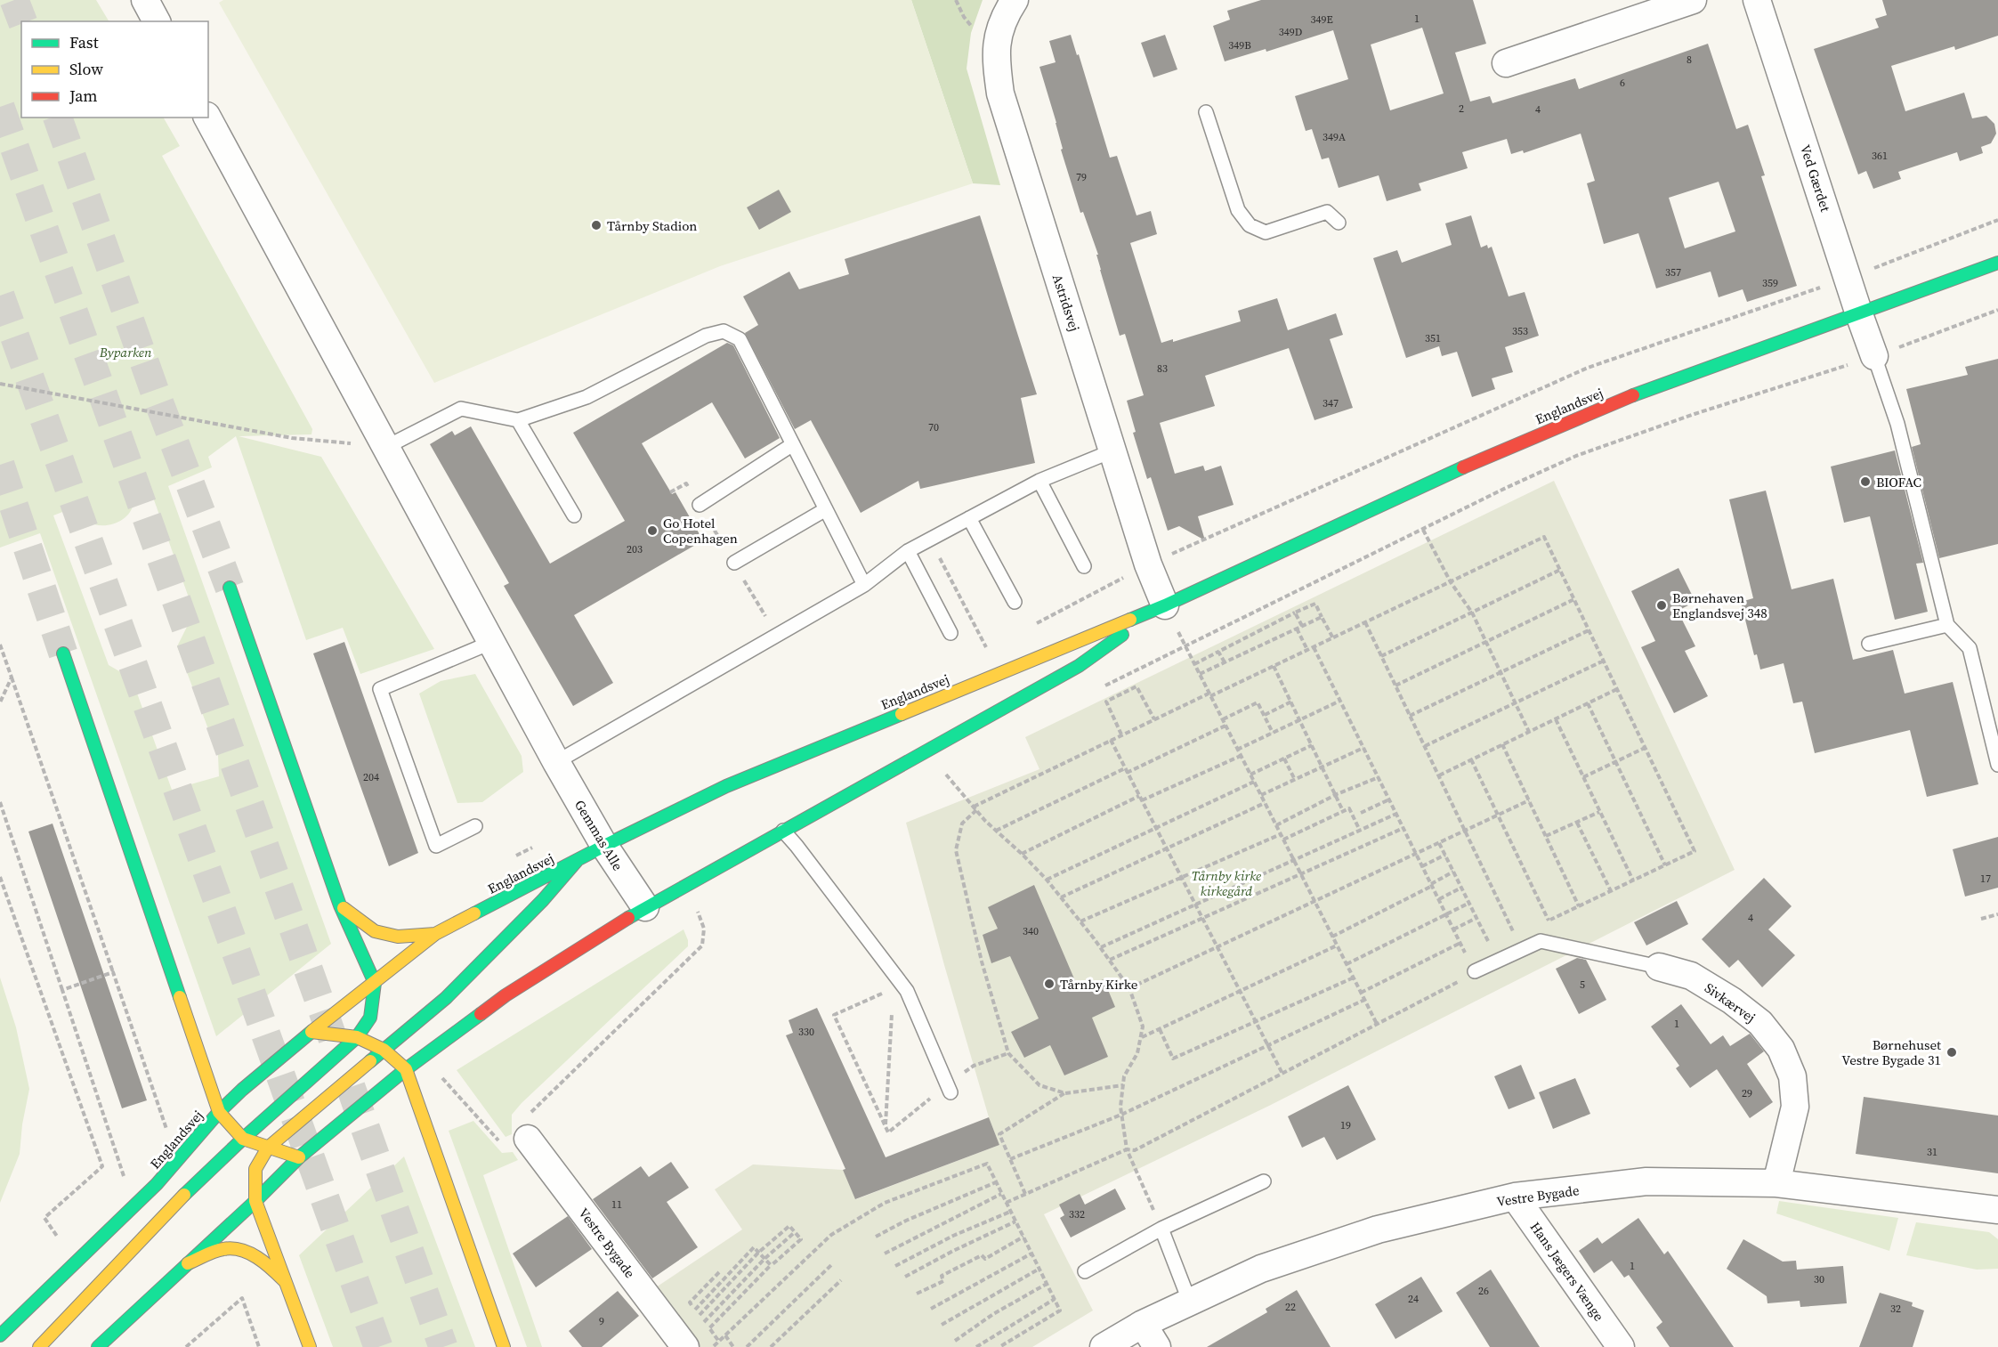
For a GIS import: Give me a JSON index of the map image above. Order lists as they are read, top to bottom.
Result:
{
  "streets": {
    "main road": ["Englandsvej"],
    "street": [
      "Ved Gærdet",
      "Astridsvej",
      "Gemmas Alle",
      "Sivkærvej",
      "Vestre Bygade",
      "Hans Jægers Vænge"
    ]
  },
  "crossings": [
    ["Ved Gærdet", "Englandsvej"],
    ["Astridsvej", "Englandsvej"],
    ["Englandsvej", "Gemmas Alle"],
    ["Sivkærvej", "Vestre Bygade"],
    ["Vestre Bygade", "Hans Jægers Vænge"]
  ],
  "parks": ["Byparken", "Tårnby kirke kirkegård"],
  "places": [
    "Tårnby Stadion",
    "BIOFAC",
    "Go Hotel Copenhagen",
    "Børnehaven Englandsvej 348",
    "Tårnby Kirke",
    "Børnehuset Vestre Bygade 31"
  ],
  "house_numbers": [
    "1",
    "349E",
    "349D",
    "349B",
    "8",
    "6",
    "2",
    "4",
    "349A",
    "361",
    "79",
    "357",
    "359",
    "353",
    "351",
    "83",
    "347",
    "70",
    "203",
    "204",
    "17",
    "4",
    "340",
    "5",
    "1",
    "330",
    "29",
    "19",
    "31",
    "11",
    "332",
    "1",
    "30",
    "26",
    "24",
    "22",
    "32",
    "9"
  ],
  "legend": ["Fast", "Slow", "Jam"]
}
